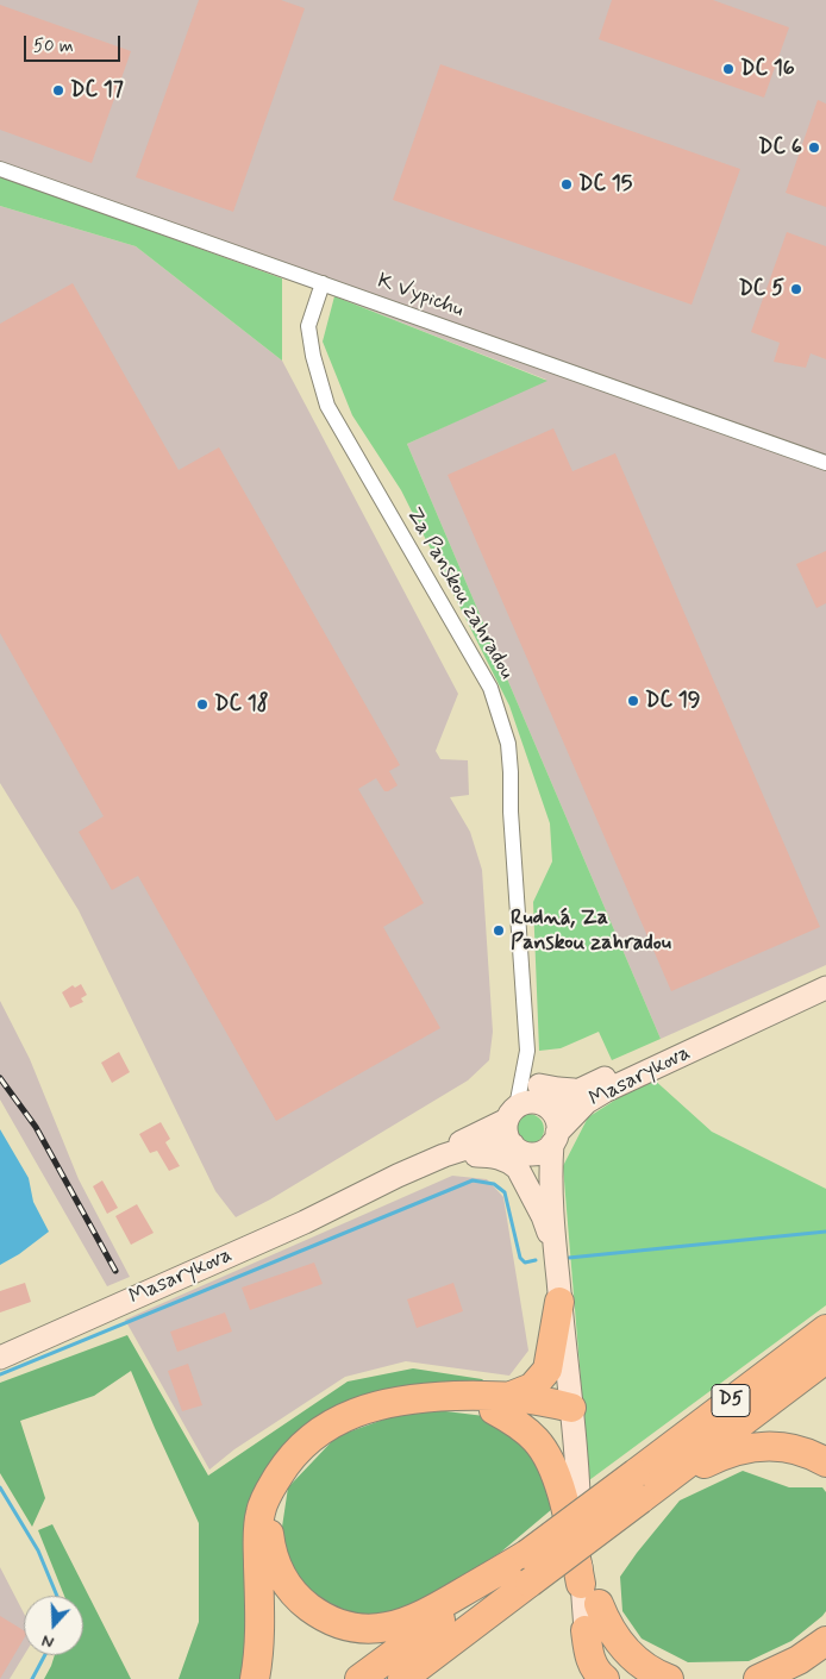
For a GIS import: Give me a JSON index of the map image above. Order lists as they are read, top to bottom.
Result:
{
  "streets": {
    "highway": ["D5"],
    "main road": ["Masarykova"],
    "street": ["K Vypichu", "Za Panskou zahradou"]
  },
  "crossings": [
    ["K Vypichu", "Za Panskou zahradou"],
    ["Za Panskou zahradou", "Masarykova"]
  ],
  "places": [
    "DC 16",
    "DC 17",
    "DC 6",
    "DC 15",
    "DC 5",
    "DC 19",
    "DC 18",
    "Rudná, Za Panskou zahradou"
  ],
  "scale_bar": "50 m",
  "north": "bottom"
}
